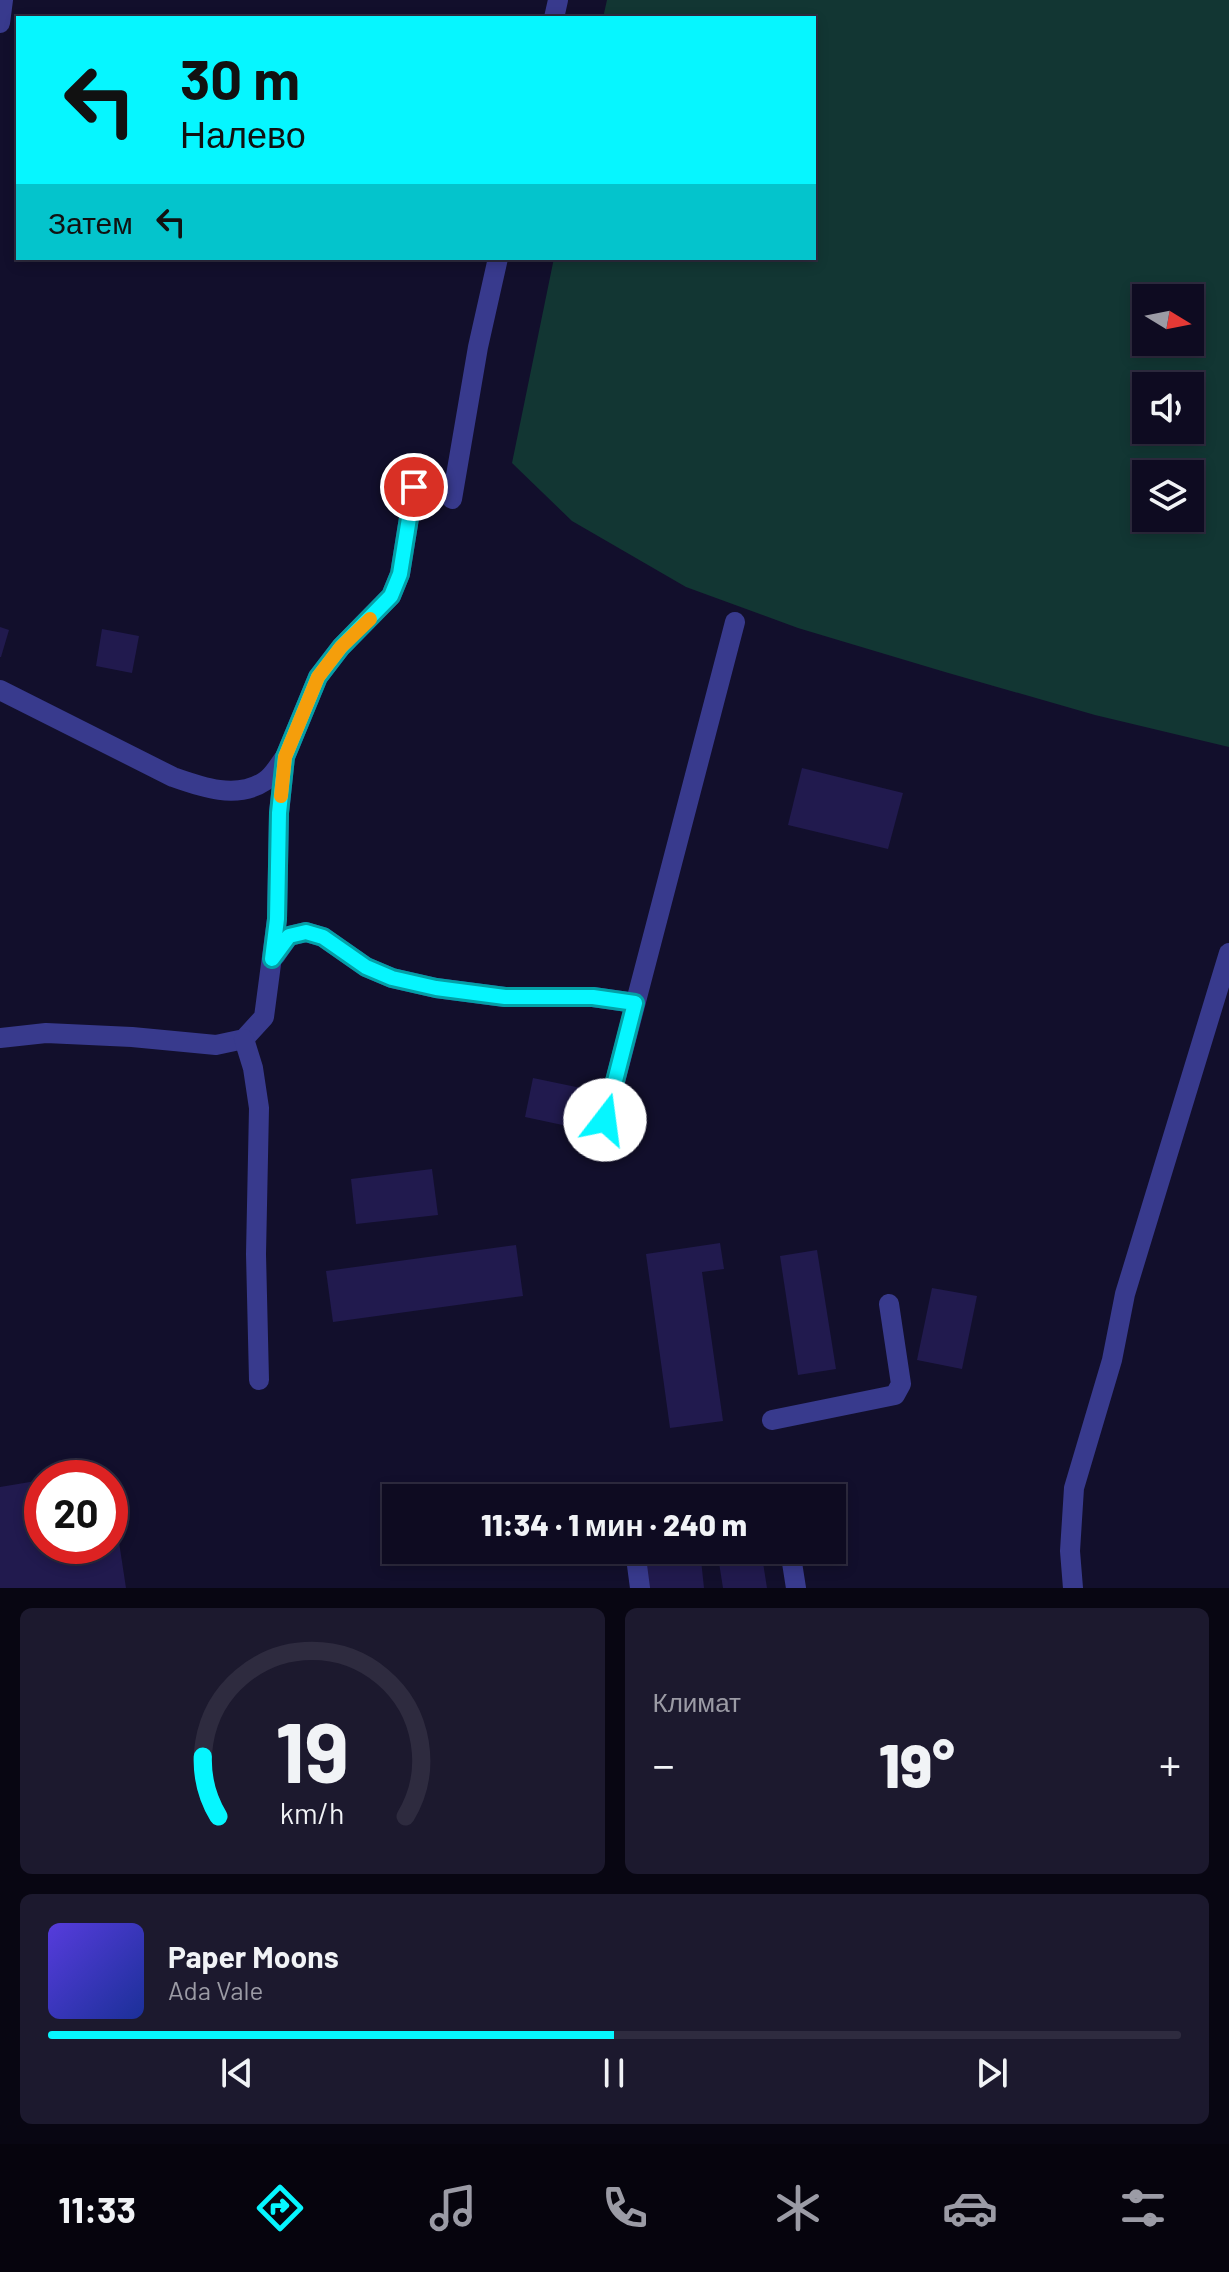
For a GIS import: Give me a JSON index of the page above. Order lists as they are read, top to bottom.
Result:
{
  "north": "right",
  "page": {
    "turn": ["30 m", "Налево"],
    "then": "Затем",
    "limit": "20",
    "trip": "11:34 · 1 мин · 240 m",
    "tile": "Климат",
    "heat": ["−", "19°", "+"],
    "song": ["Paper Moons", "Ada Vale"],
    "tabs": "11:33",
    "gauge": ["19", "km/h"]
  }
}
